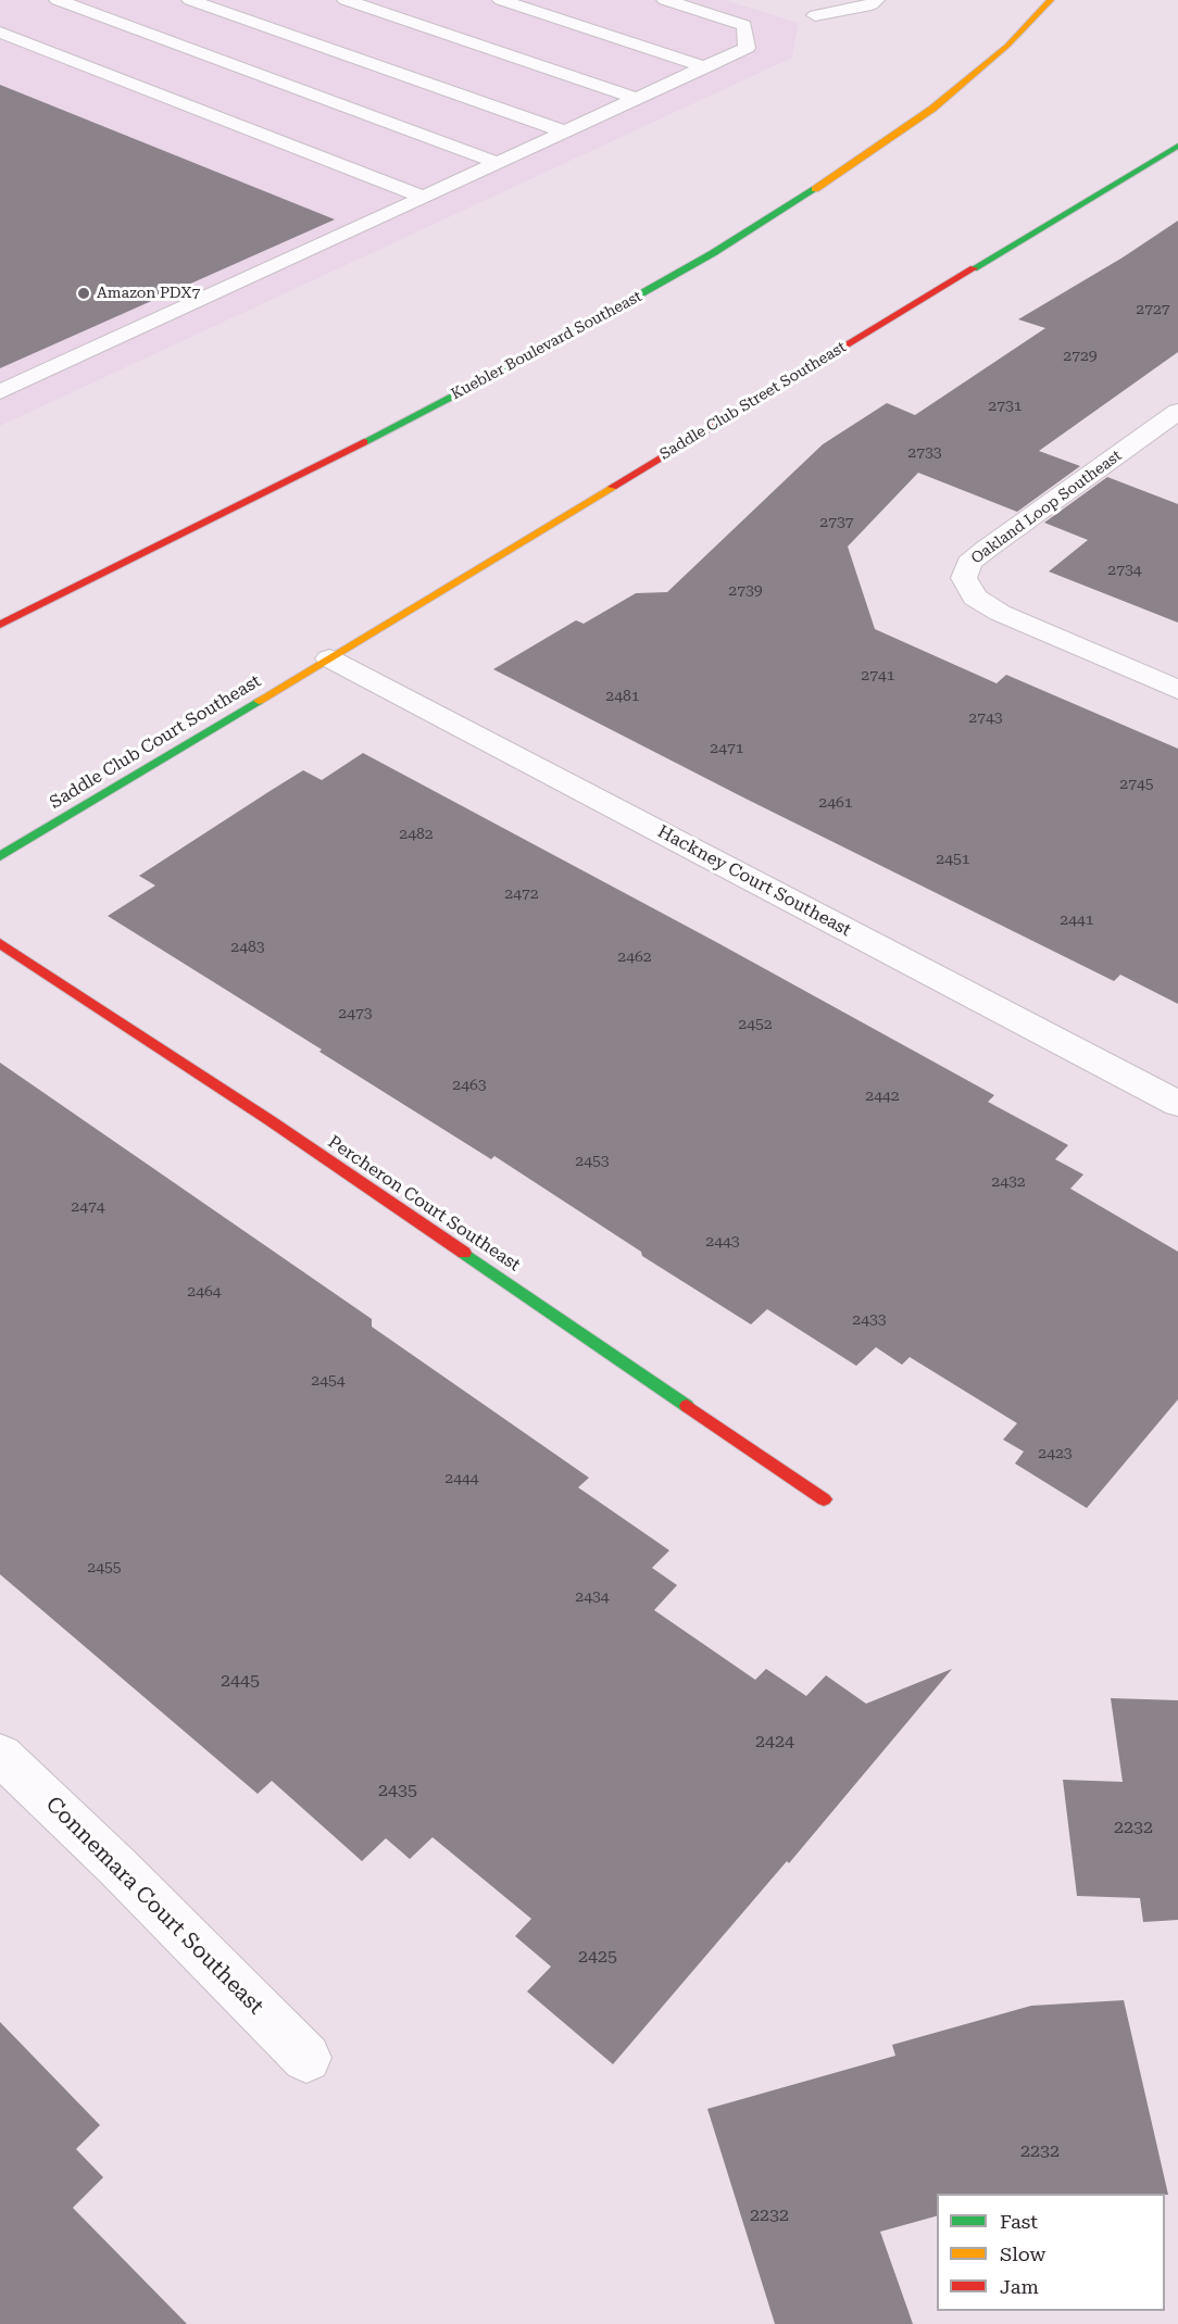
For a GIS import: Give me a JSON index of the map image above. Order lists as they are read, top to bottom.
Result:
{
  "streets": {
    "street": [
      "Kuebler Boulevard Southeast",
      "Saddle Club Street Southeast",
      "Oakland Loop Southeast",
      "Saddle Club Court Southeast",
      "Hackney Court Southeast",
      "Percheron Court Southeast",
      "Connemara Court Southeast"
    ]
  },
  "crossings": [
    ["Saddle Club Street Southeast", "Saddle Club Court Southeast"],
    ["Saddle Club Street Southeast", "Hackney Court Southeast"],
    ["Saddle Club Court Southeast", "Hackney Court Southeast"]
  ],
  "places": ["Amazon PDX7"],
  "house_numbers": [
    "2727",
    "2729",
    "2731",
    "2733",
    "2737",
    "2734",
    "2739",
    "2741",
    "2481",
    "2743",
    "2471",
    "2745",
    "2461",
    "2482",
    "2451",
    "2472",
    "2441",
    "2483",
    "2462",
    "2473",
    "2452",
    "2463",
    "2442",
    "2453",
    "2432",
    "2474",
    "2443",
    "2464",
    "2433",
    "2454",
    "2423",
    "2444",
    "2455",
    "2434",
    "2445",
    "2424",
    "2435",
    "2232",
    "2425",
    "2232",
    "2232"
  ],
  "legend": ["Fast", "Slow", "Jam"]
}
